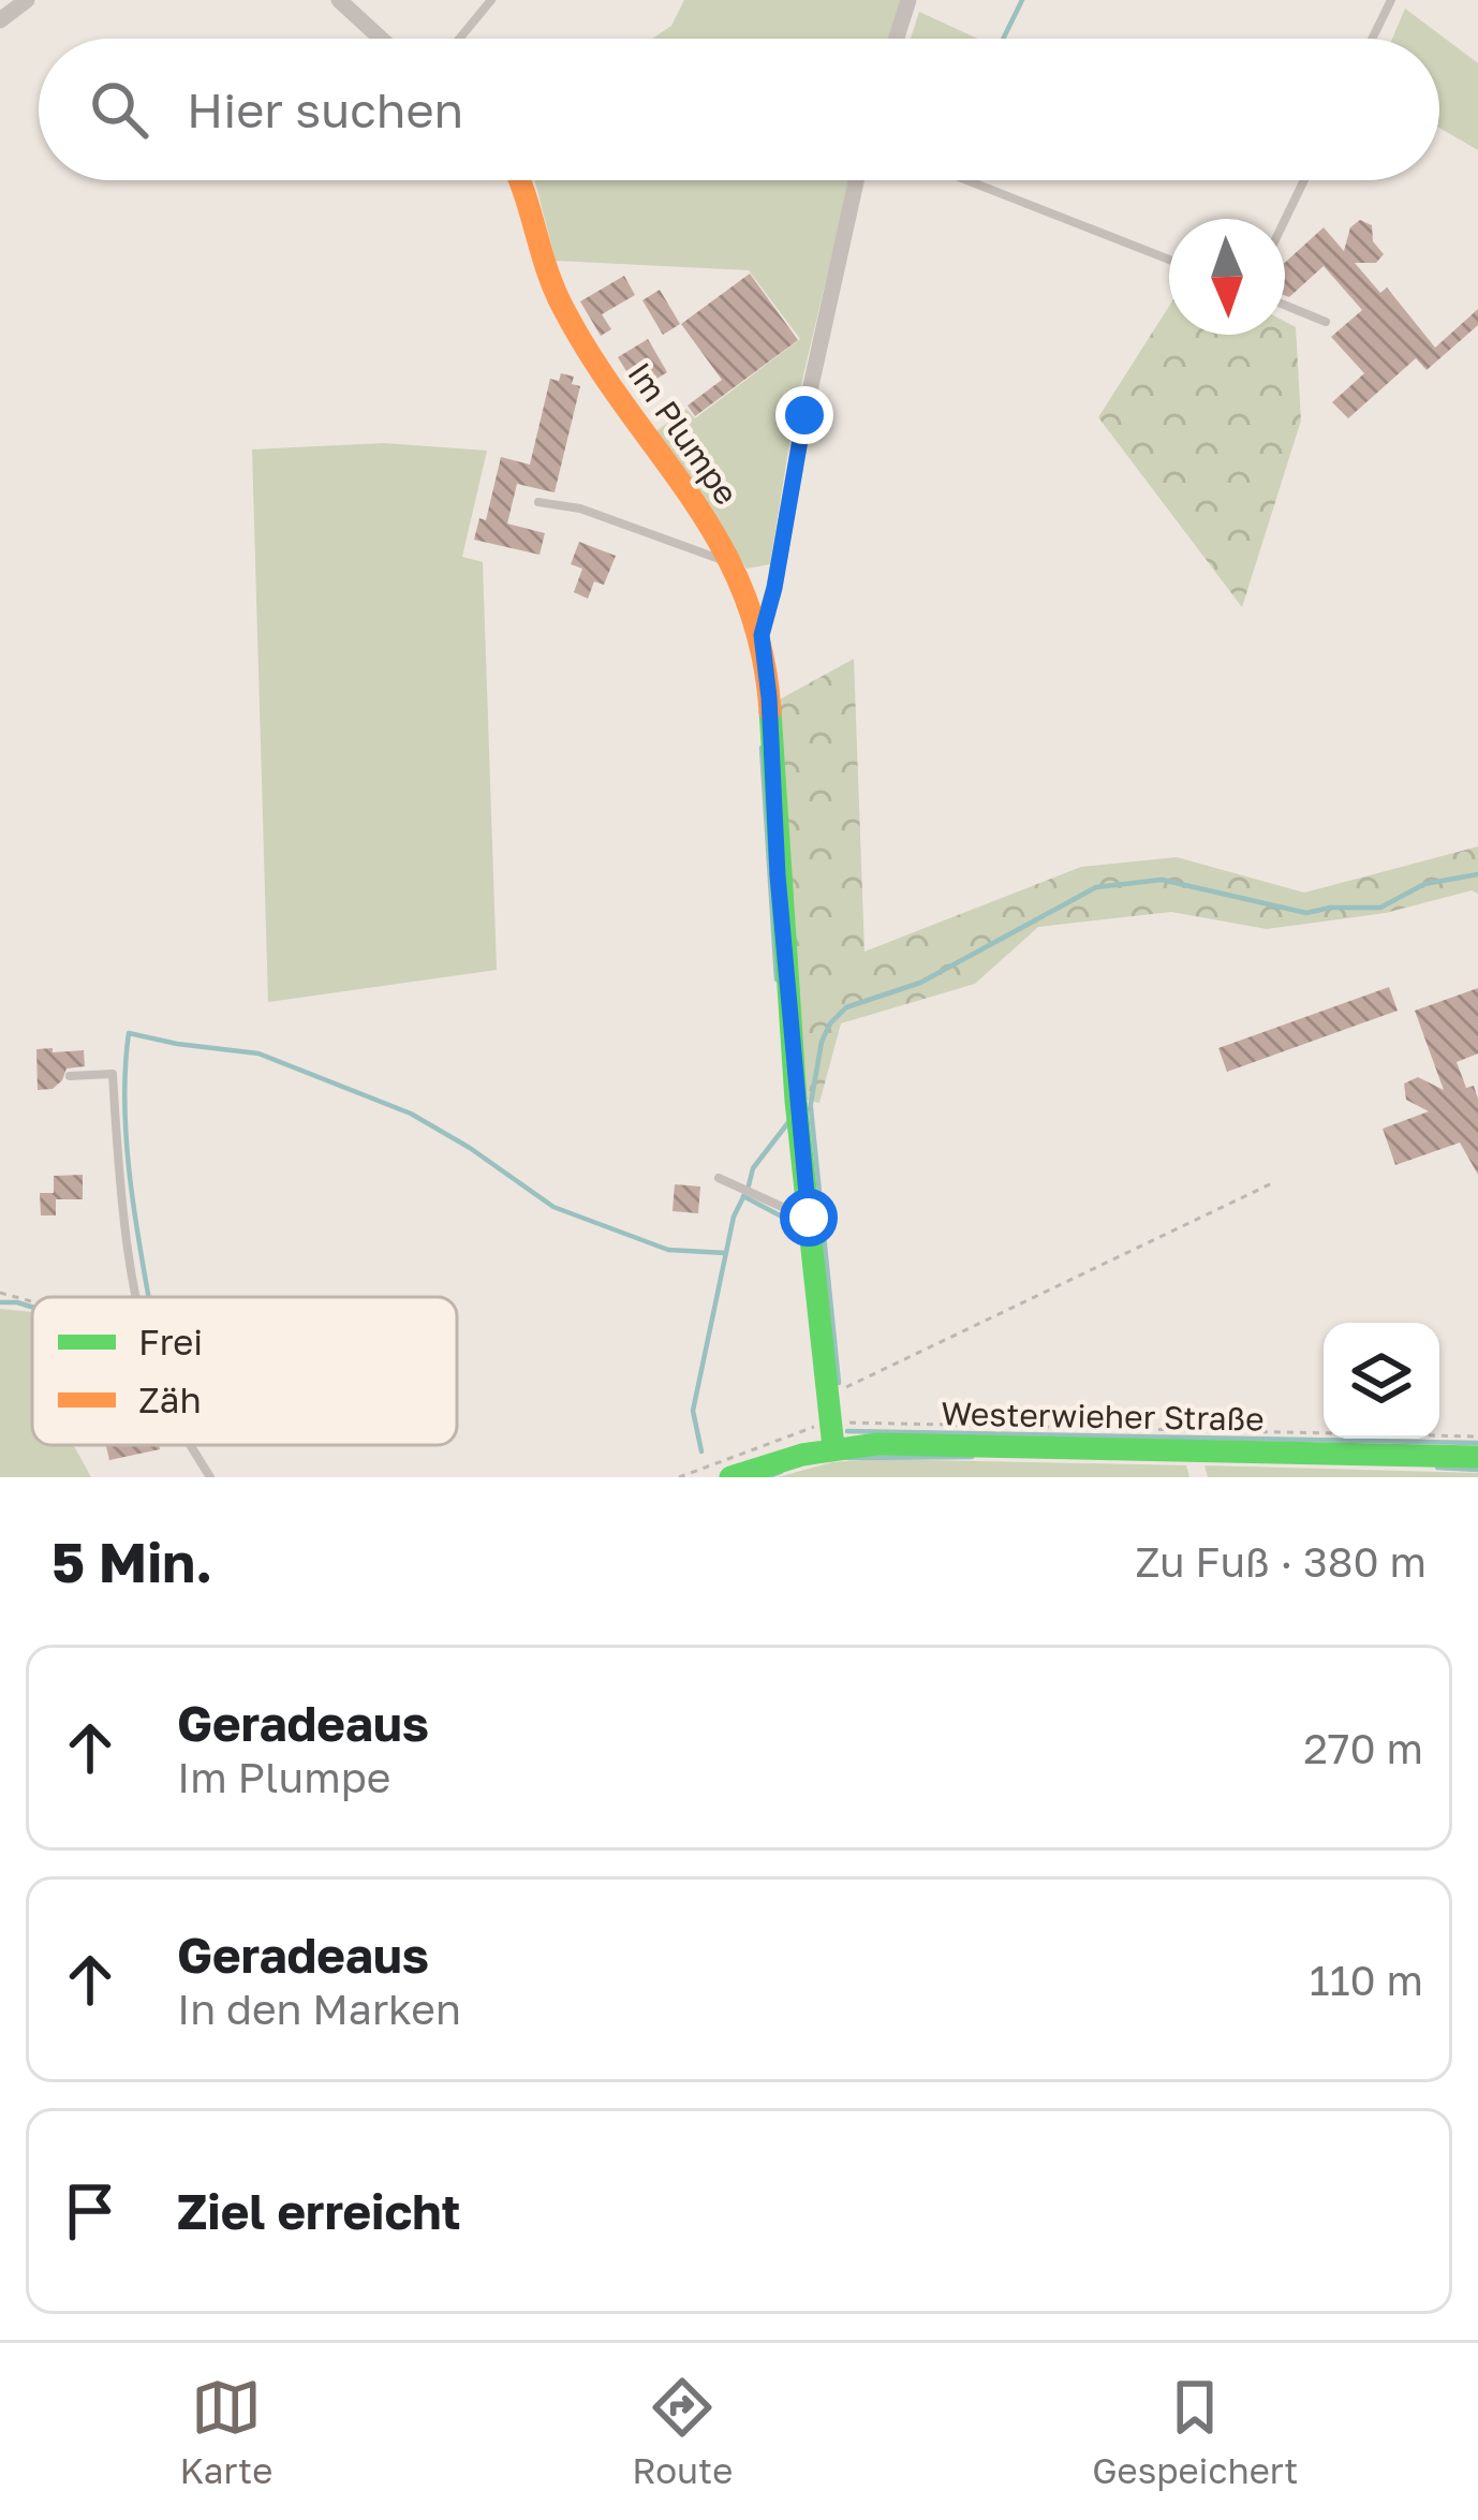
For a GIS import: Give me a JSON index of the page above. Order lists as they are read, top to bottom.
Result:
{
  "streets": {
    "street": ["Im Plumpe", "Westerwieher Straße"]
  },
  "crossings": [
    ["Im Plumpe", "Westerwieher Straße"]
  ],
  "legend": ["Frei", "Zäh"],
  "north": "bottom",
  "page": {
    "search": "Hier suchen",
    "heading": ["5 Min.", "Zu Fuß · 380 m"],
    "list": [
      ["Geradeaus", "Im Plumpe", "270 m"],
      ["Geradeaus", "In den Marken", "110 m"],
      "Ziel erreicht"
    ],
    "nav": ["Karte", "Route", "Gespeichert"]
  }
}
